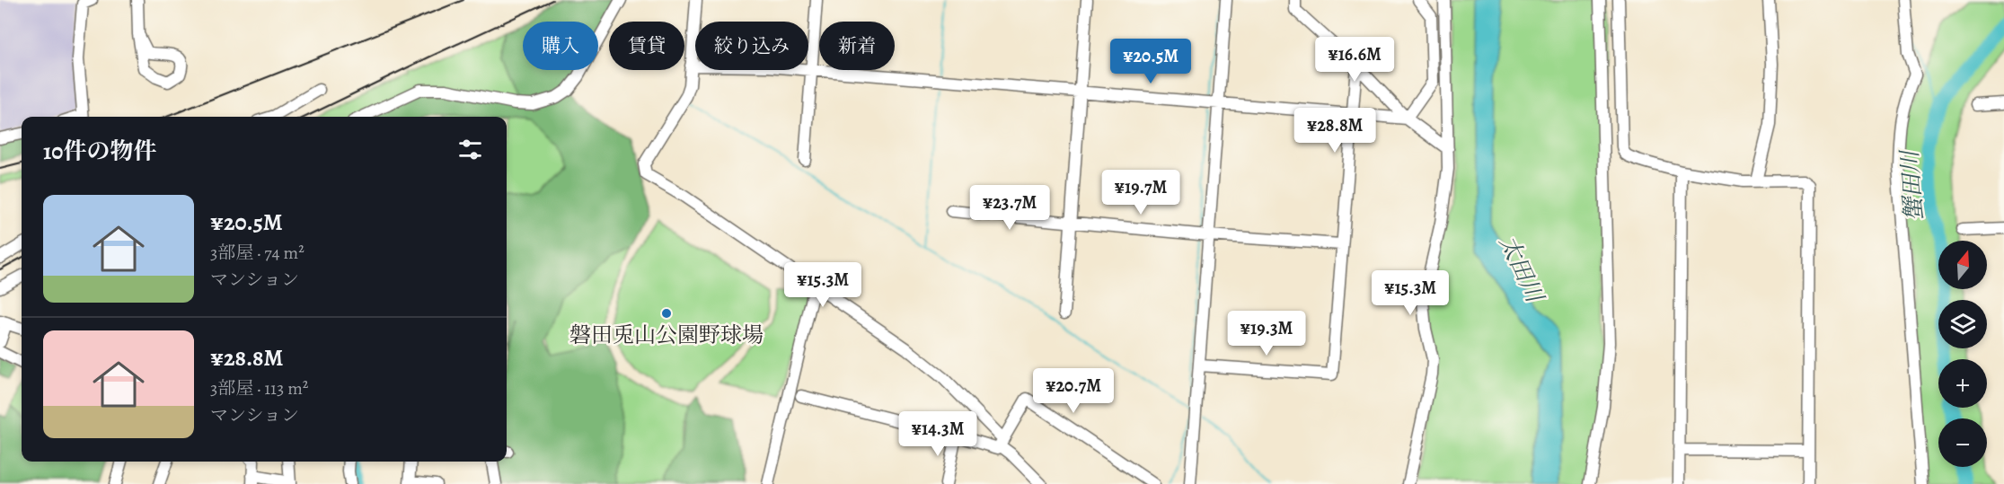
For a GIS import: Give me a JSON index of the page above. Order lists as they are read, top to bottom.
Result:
{
  "water": ["蟹田川", "太田川"],
  "places": ["磐田兎山公園野球場"],
  "north": "top",
  "page": {
    "chip": [
      "購入",
      "賃貸",
      "絞り込み",
      "新着"
    ],
    "price": [
      "¥16.6M",
      "¥20.5M",
      "¥28.8M",
      "¥19.7M",
      "¥23.7M",
      "¥15.3M",
      "¥15.3M",
      "¥19.3M",
      "¥20.7M",
      "¥14.3M"
    ],
    "heading": "10件の物件",
    "list": [
      {
        "name": "¥20.5M",
        "note": "3部屋 · 74 m² · マンション"
      },
      {
        "name": "¥28.8M",
        "note": "3部屋 · 113 m² · マンション"
      }
    ],
    "map_buttons": ["+", "−"]
  }
}
